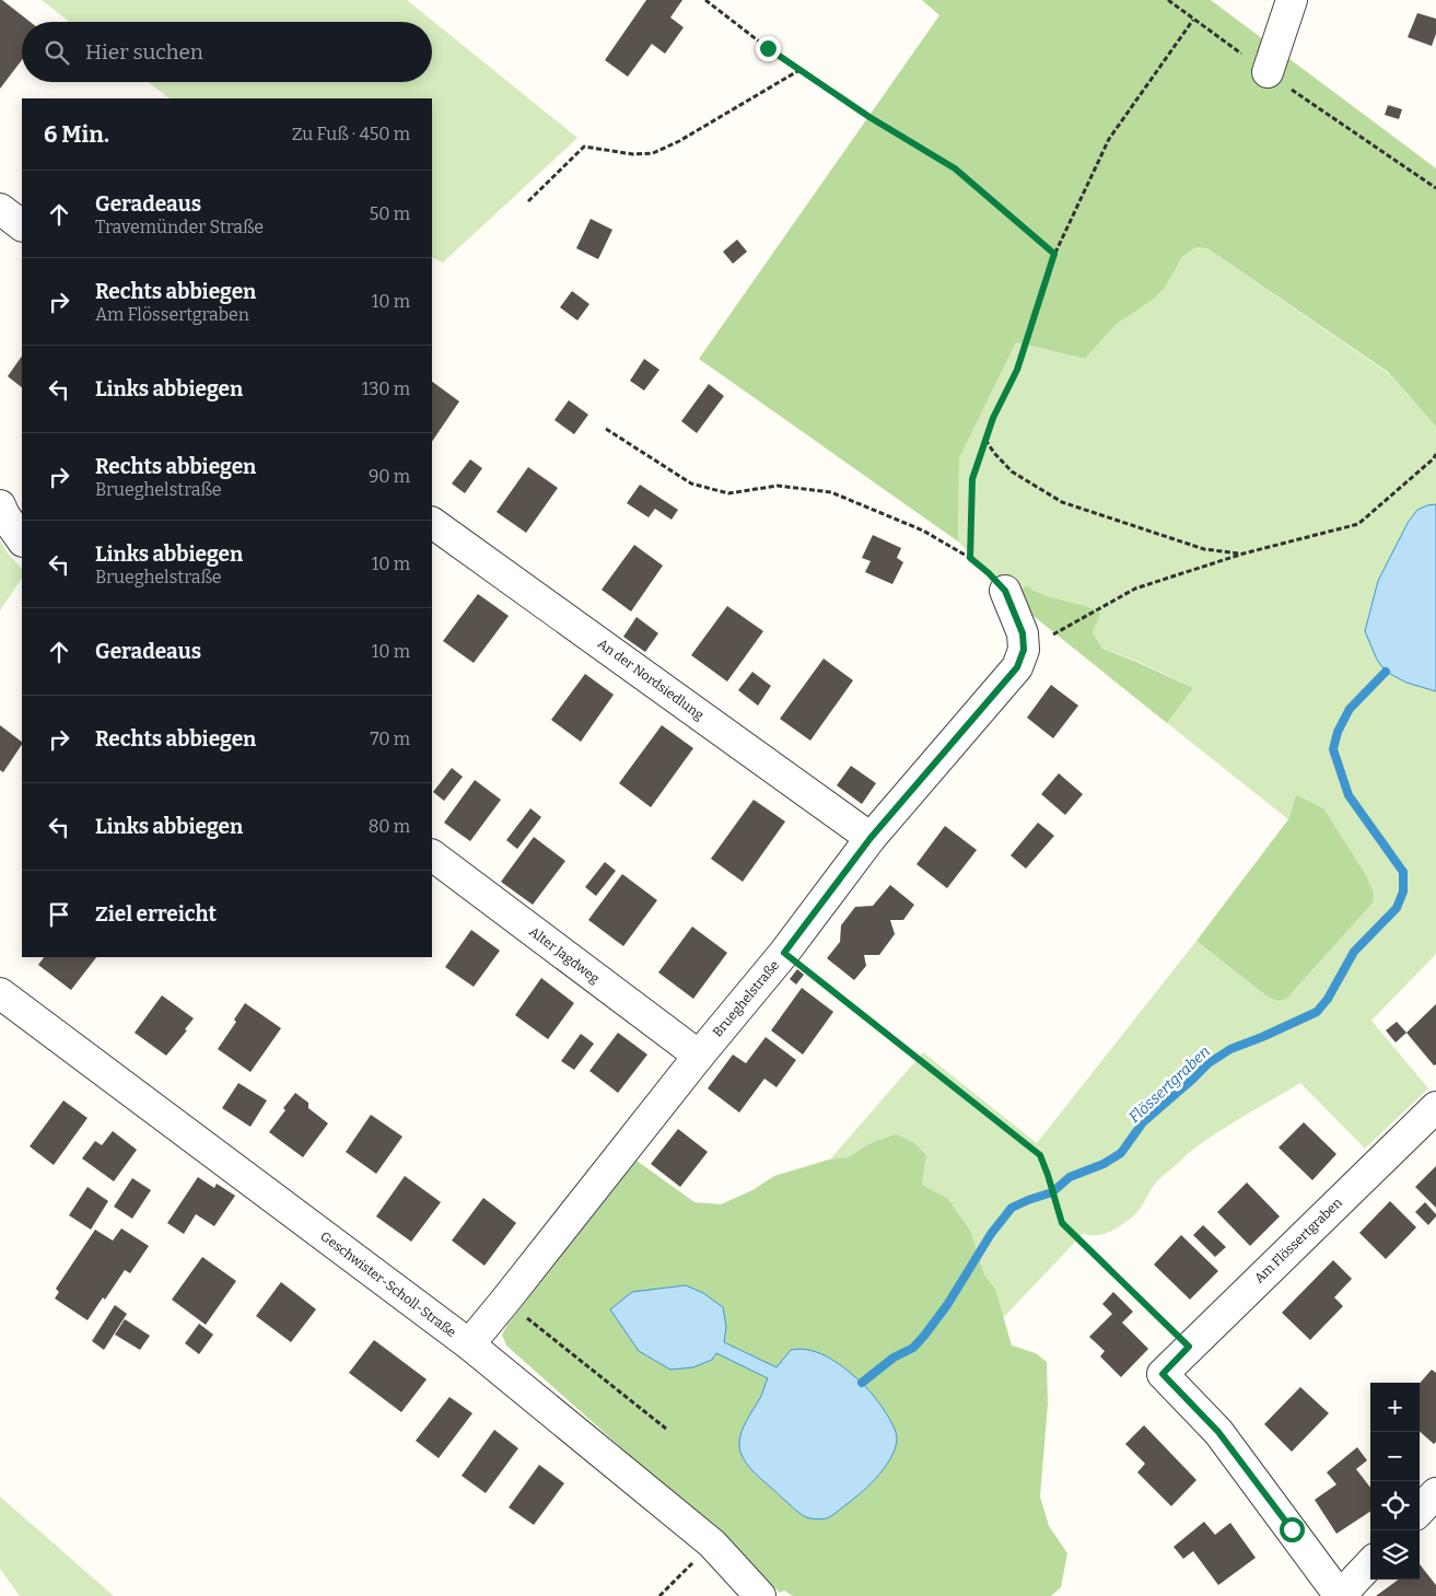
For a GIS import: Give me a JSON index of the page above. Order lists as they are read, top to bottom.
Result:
{
  "streets": {
    "street": [
      "An der Nordsiedlung",
      "Alter Jagdweg",
      "Brueghelstraße",
      "Am Flössertgraben",
      "Geschwister-Scholl-Straße"
    ]
  },
  "crossings": [
    ["An der Nordsiedlung", "Brueghelstraße"],
    ["Alter Jagdweg", "Brueghelstraße"],
    ["Brueghelstraße", "Geschwister-Scholl-Straße"]
  ],
  "water": ["Flössertgraben"],
  "page": {
    "search": "Hier suchen",
    "heading": ["6 Min.", "Zu Fuß · 450 m"],
    "list": [
      ["Geradeaus", "Travemünder Straße", "50 m"],
      ["Rechts abbiegen", "Am Flössertgraben", "10 m"],
      ["Links abbiegen", "130 m"],
      ["Rechts abbiegen", "Brueghelstraße", "90 m"],
      ["Links abbiegen", "Brueghelstraße", "10 m"],
      ["Geradeaus", "10 m"],
      ["Rechts abbiegen", "70 m"],
      ["Links abbiegen", "80 m"],
      "Ziel erreicht"
    ],
    "map_buttons": ["+", "−"]
  }
}
